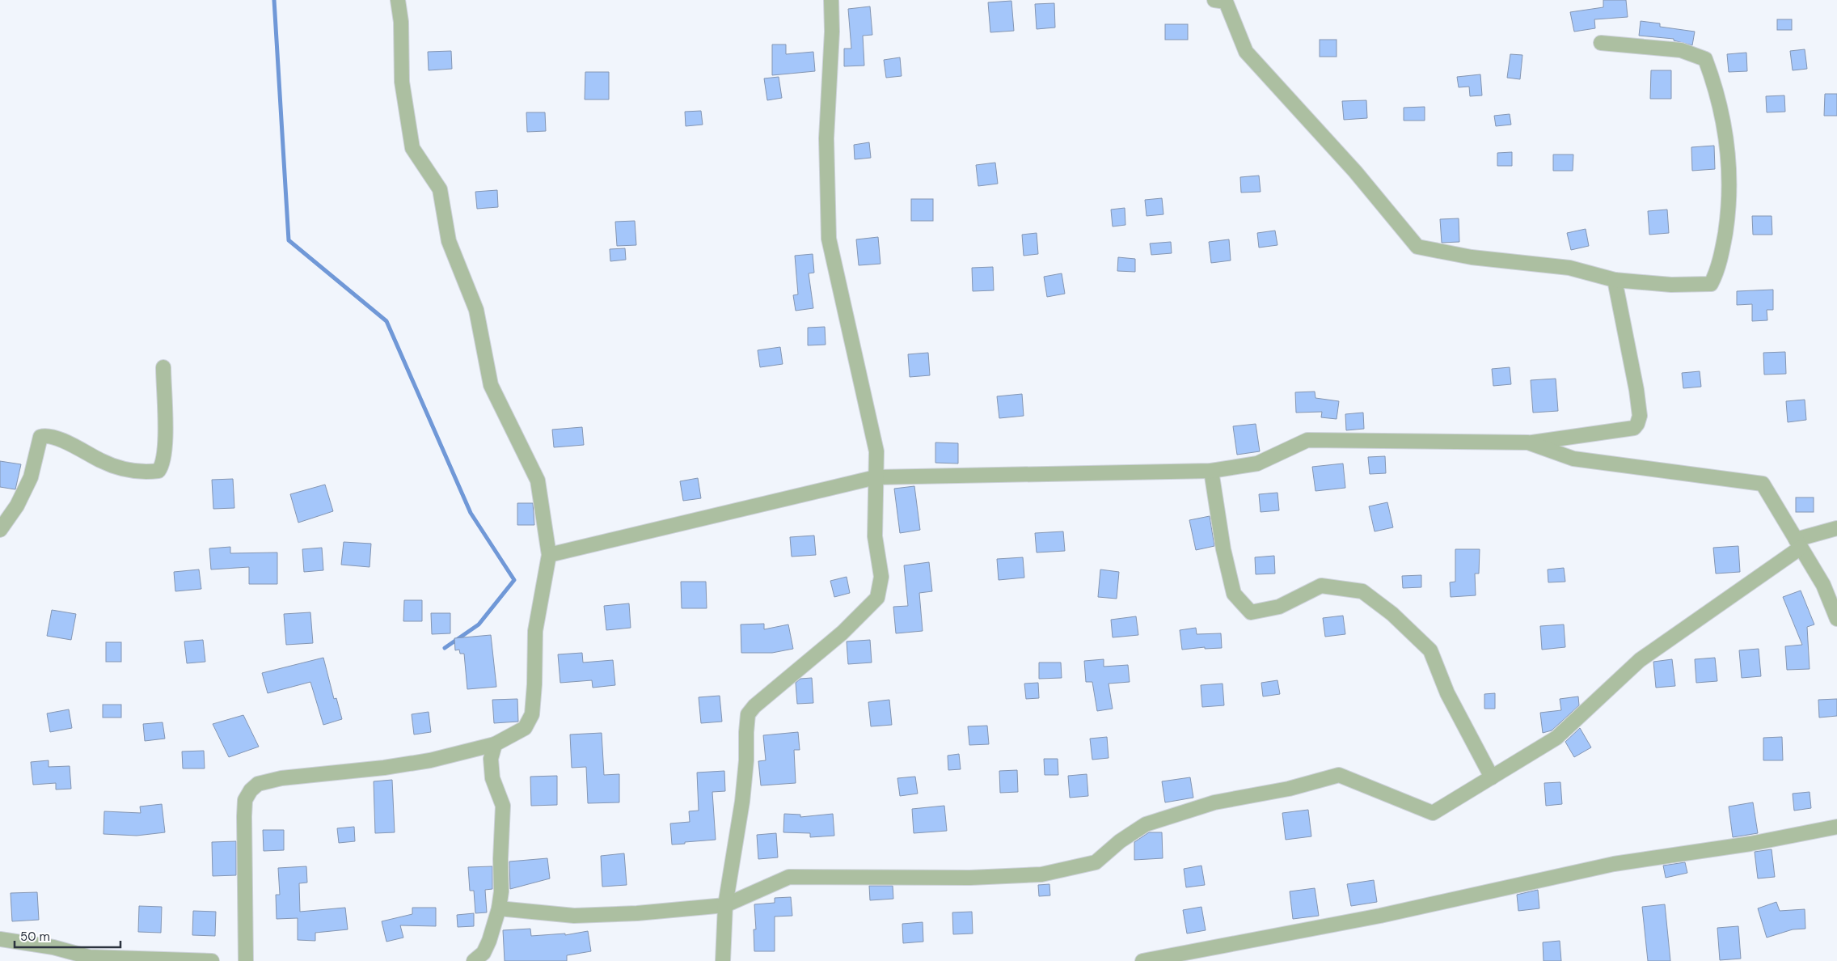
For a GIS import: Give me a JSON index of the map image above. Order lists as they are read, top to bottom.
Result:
{
  "scale_bar": "50 m"
}
